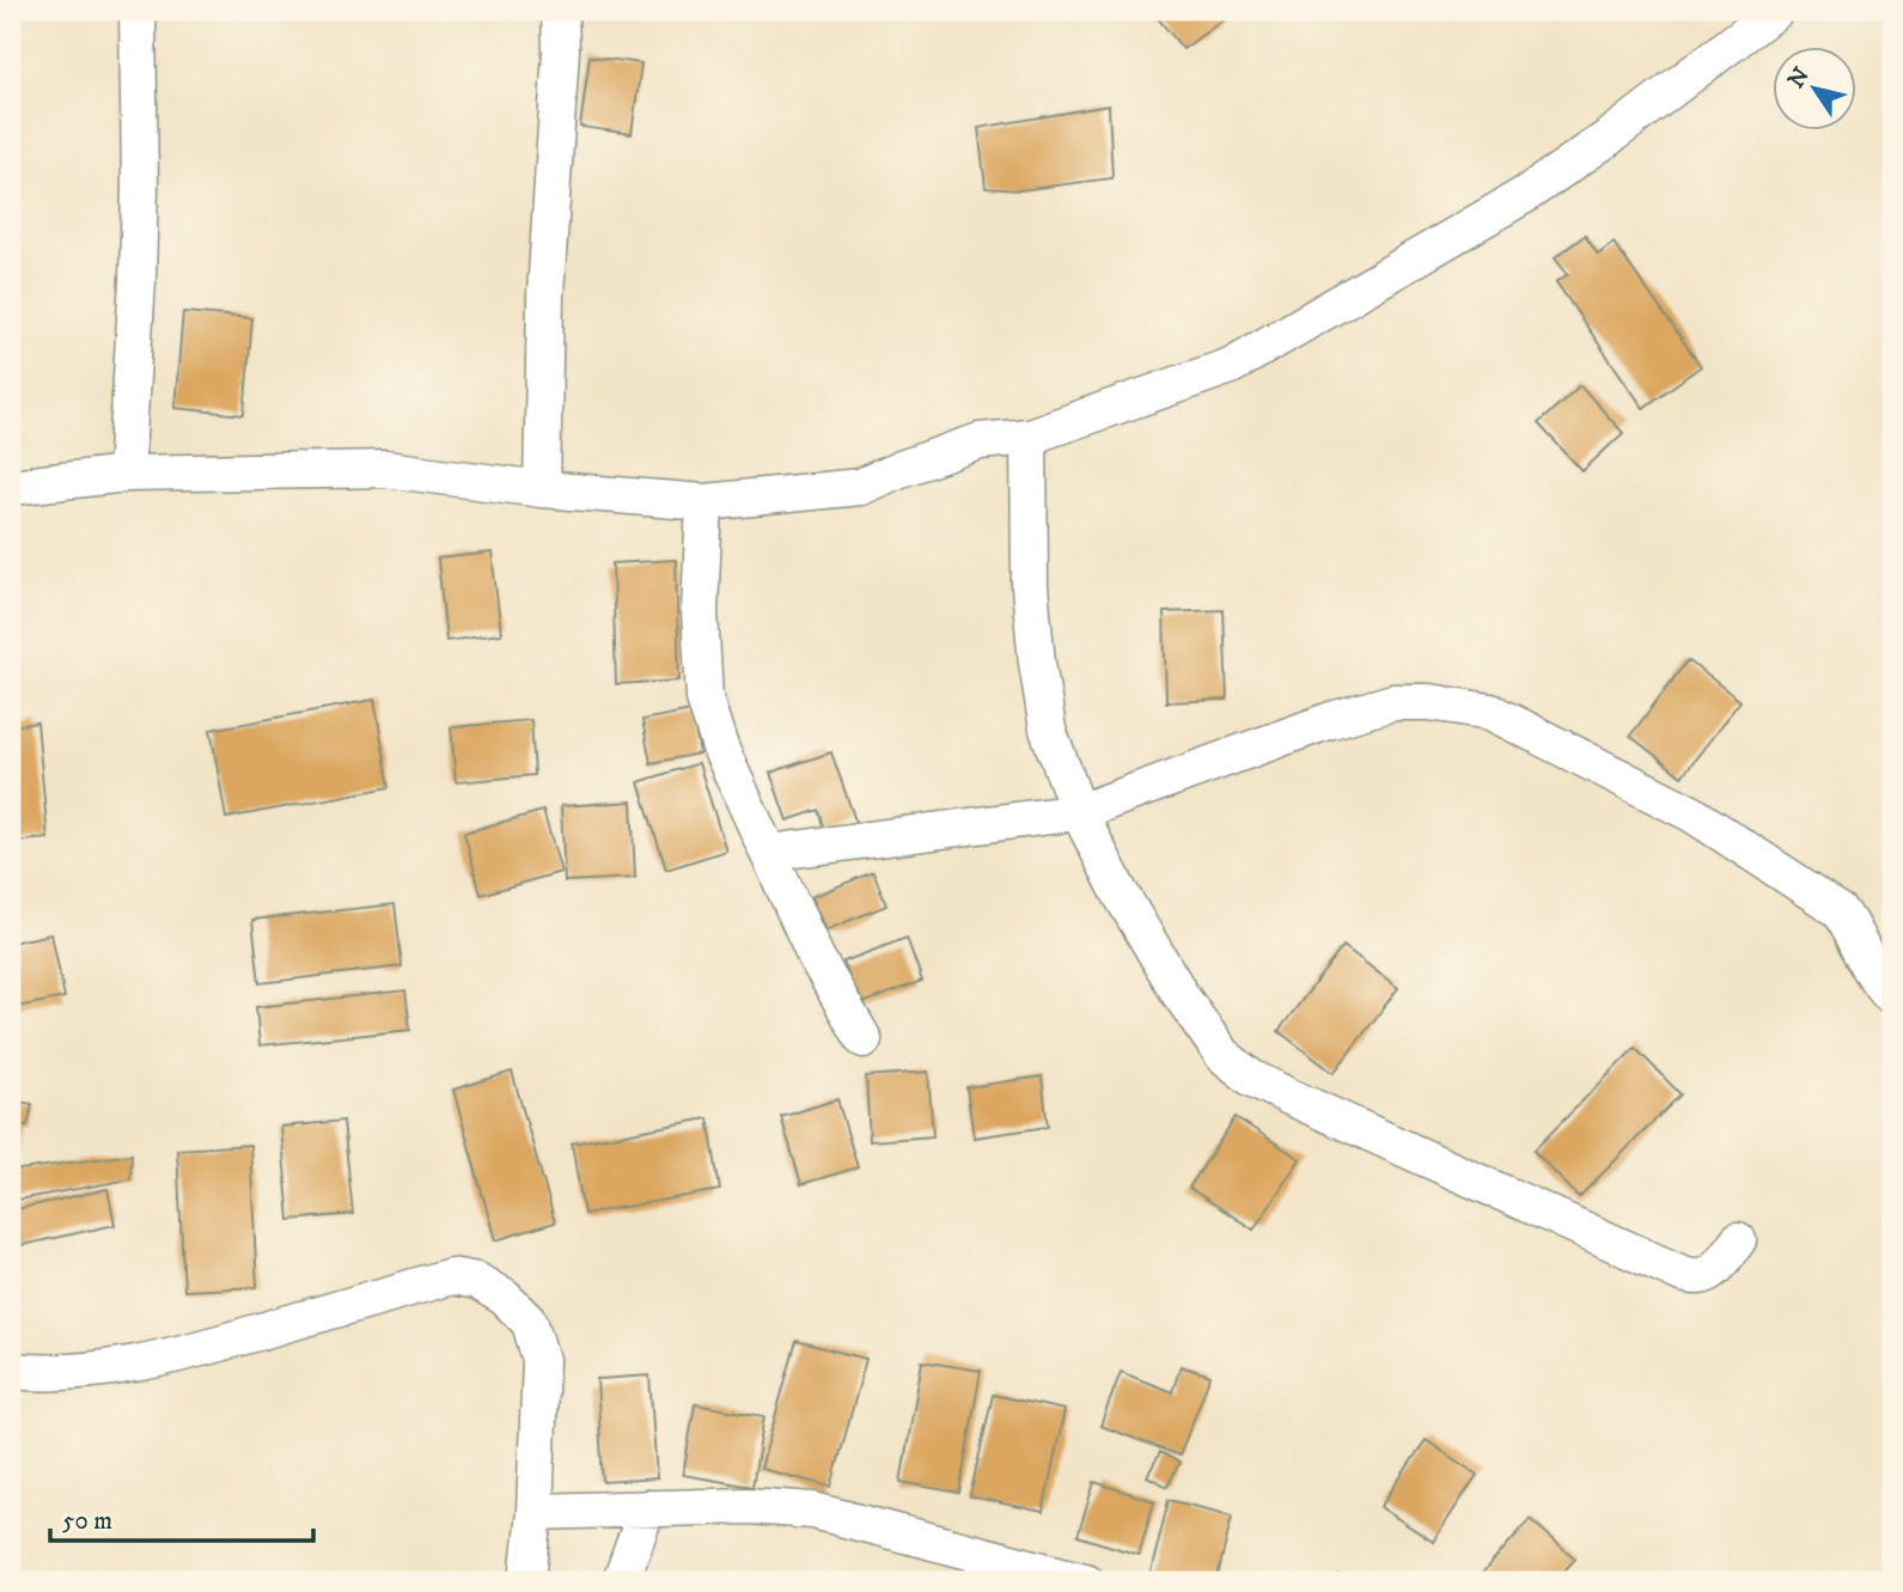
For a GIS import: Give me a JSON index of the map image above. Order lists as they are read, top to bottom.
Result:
{
  "scale_bar": "50 m",
  "north": "top left"
}
